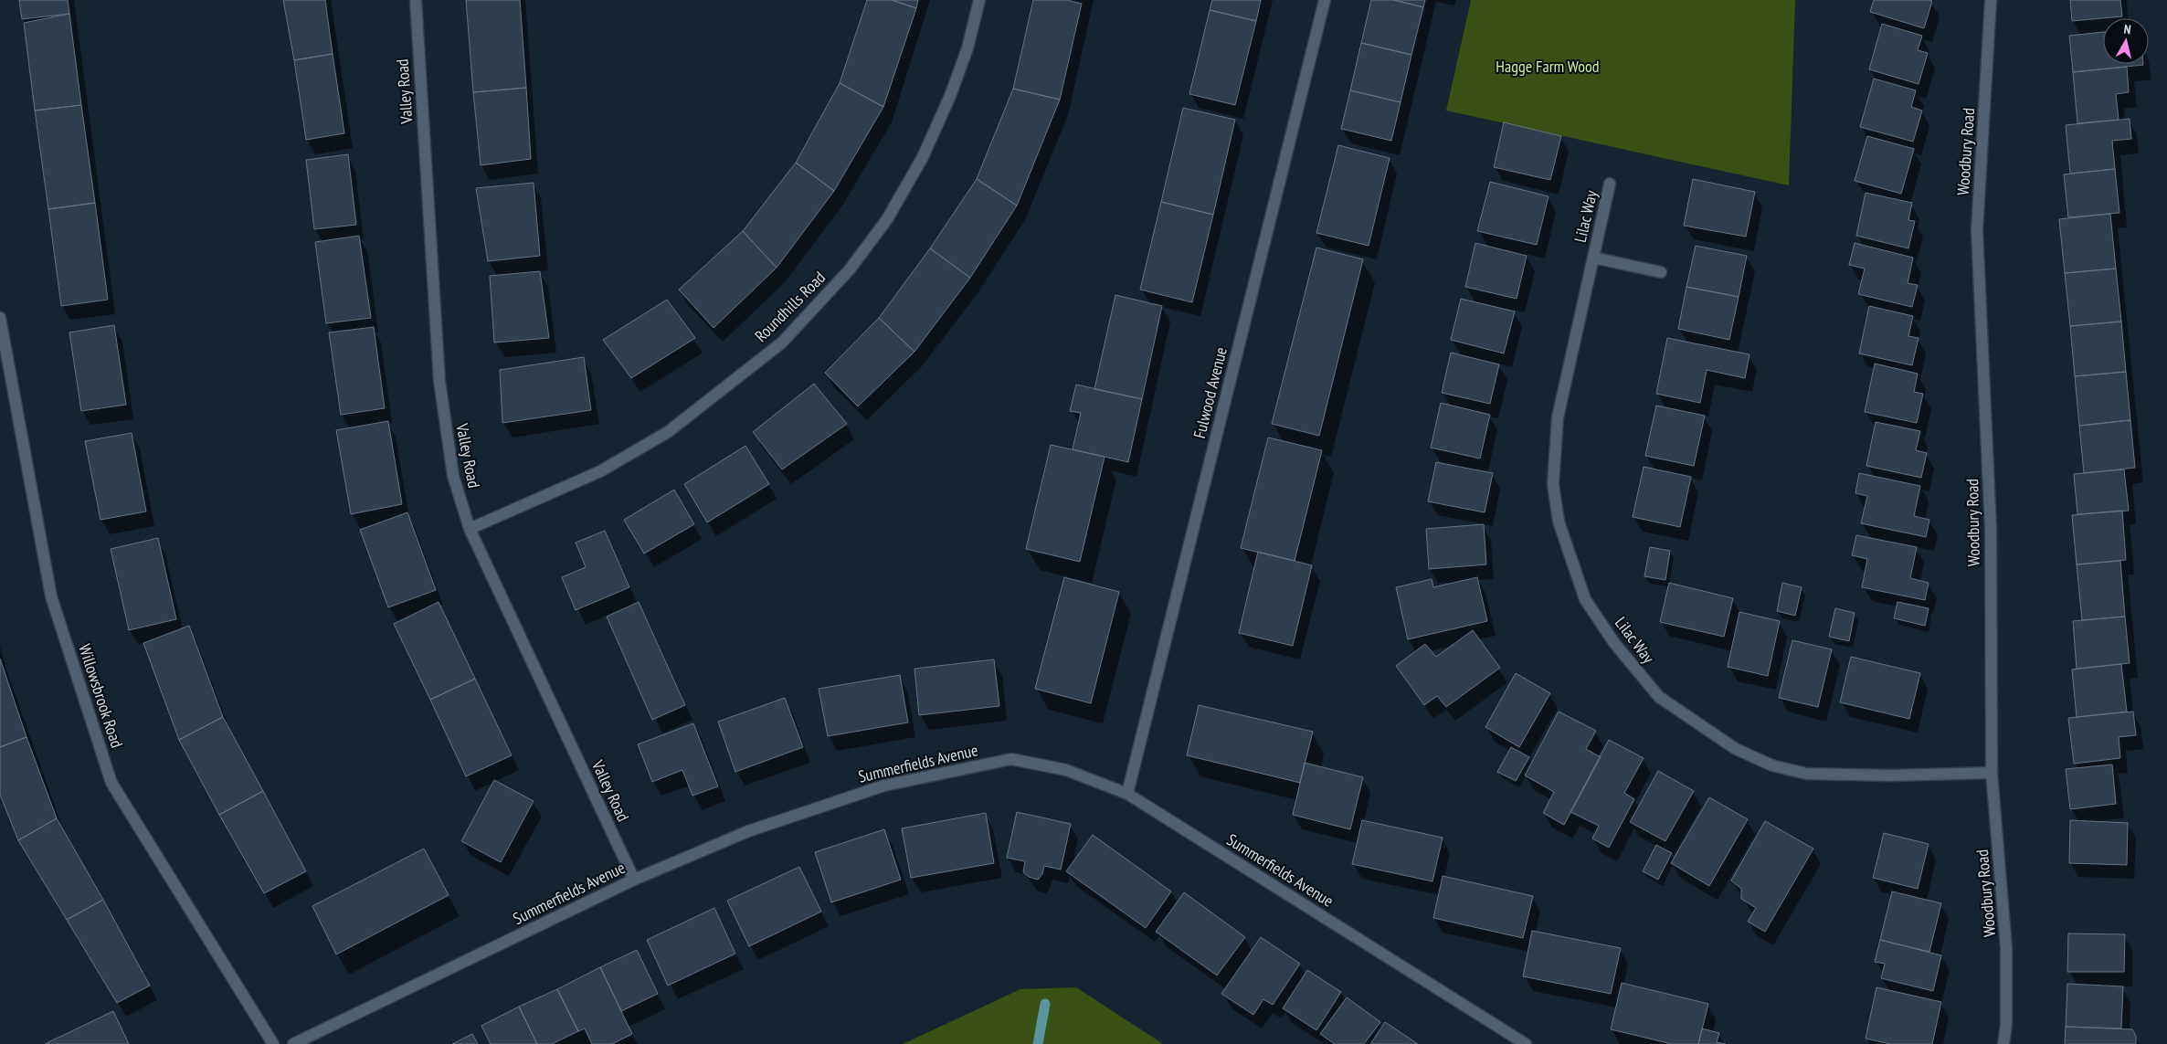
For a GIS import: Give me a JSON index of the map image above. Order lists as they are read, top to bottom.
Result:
{
  "streets": {
    "street": [
      "Valley Road",
      "Woodbury Road",
      "Lilac Way",
      "Roundhills Road",
      "Fulwood Avenue",
      "Willowsbrook Road",
      "Summerfields Avenue"
    ]
  },
  "crossings": [
    ["Valley Road", "Roundhills Road"],
    ["Valley Road", "Summerfields Avenue"],
    ["Woodbury Road", "Lilac Way"],
    ["Fulwood Avenue", "Summerfields Avenue"]
  ],
  "parks": ["Hagge Farm Wood"],
  "north": "top"
}
